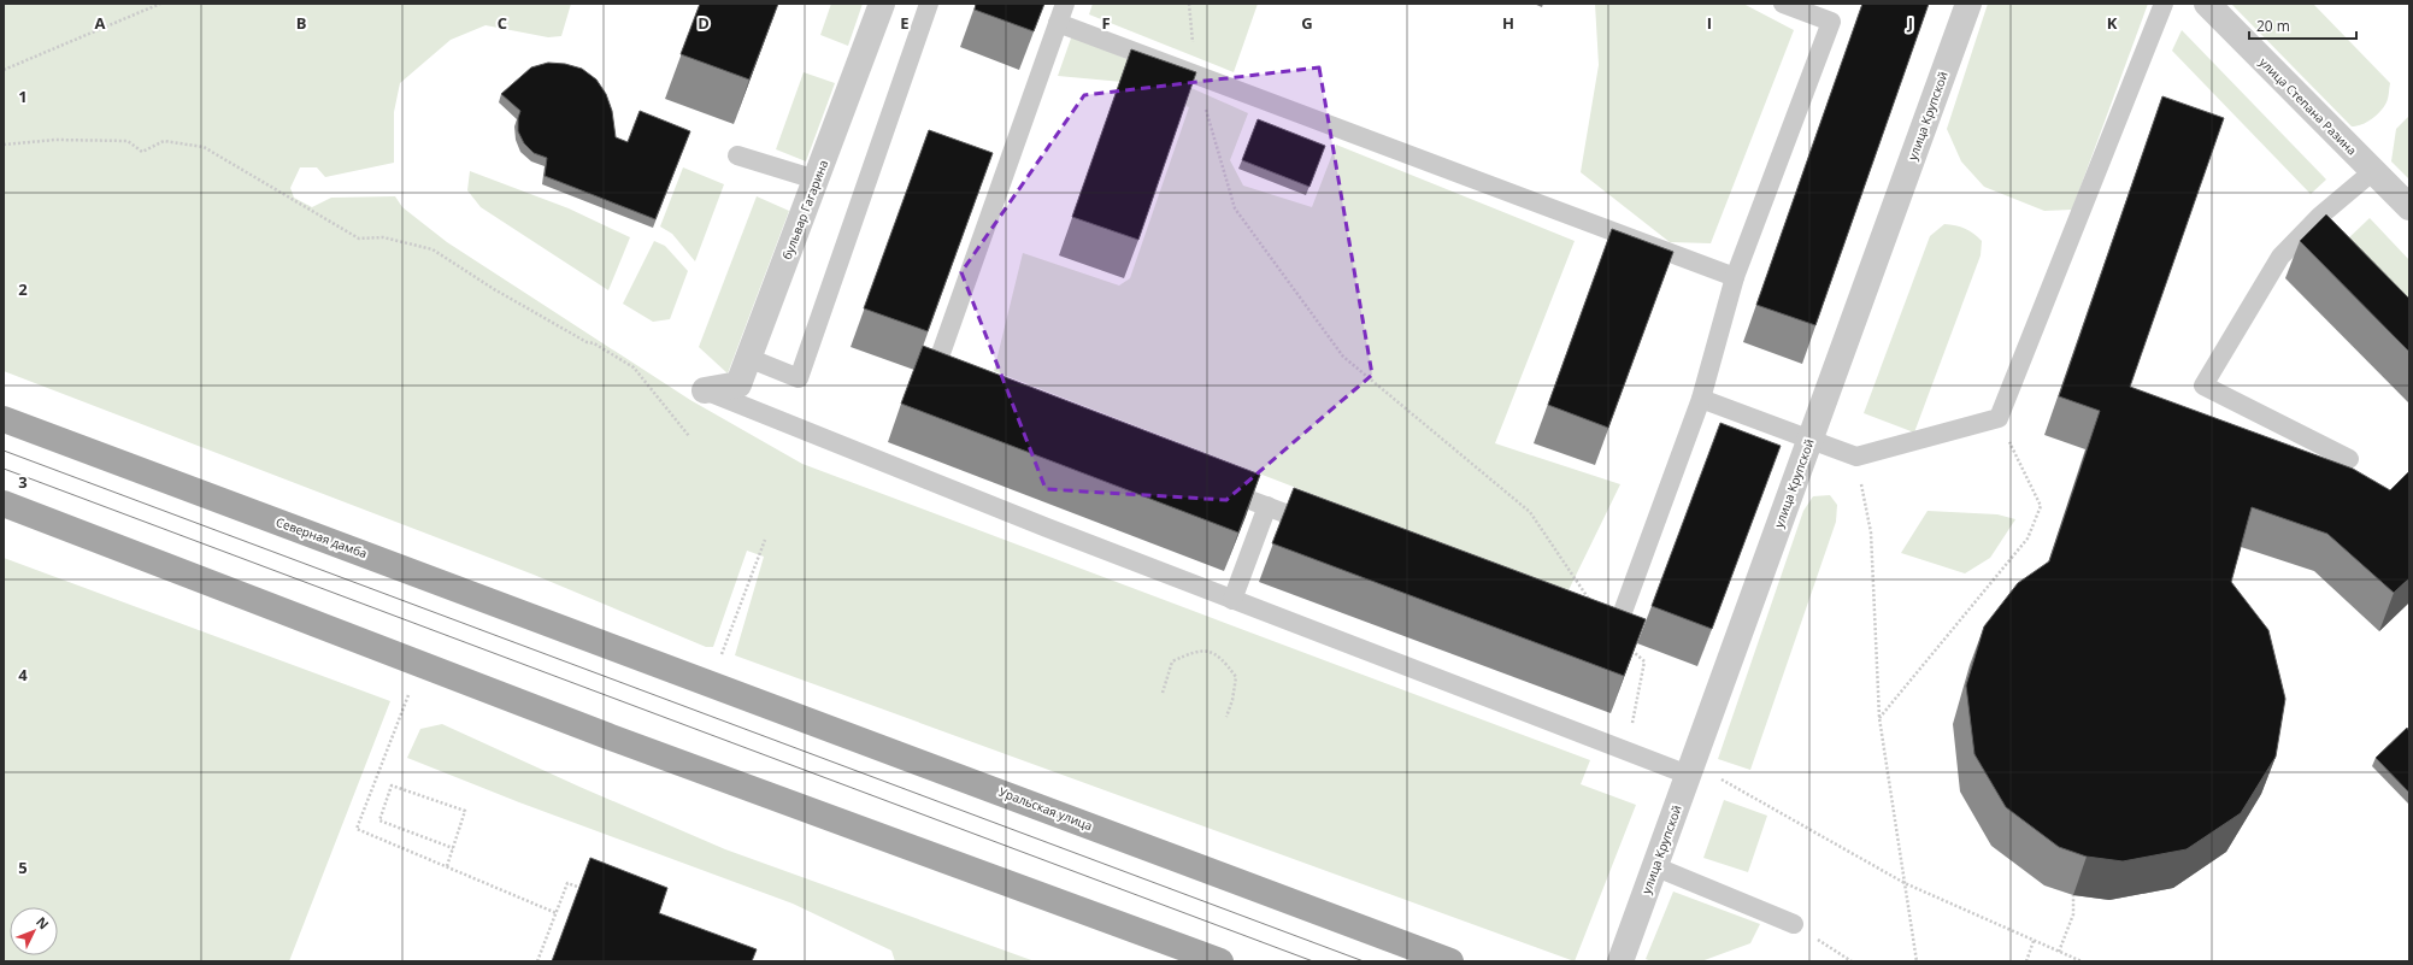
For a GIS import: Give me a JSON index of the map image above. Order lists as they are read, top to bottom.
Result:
{
  "streets": {
    "main road": ["Северная дамба", "Уральская улица"],
    "street": ["улица Степана Разина", "улица Крупской", "бульвар Гагарина"]
  },
  "crossings": [
    ["Северная дамба", "Уральская улица"]
  ],
  "scale_bar": "20 m",
  "north": "top right",
  "grid": {
    "columns": [
      "A",
      "B",
      "C",
      "D",
      "E",
      "F",
      "G",
      "H",
      "I",
      "J",
      "K"
    ],
    "rows": [
      "1",
      "2",
      "3",
      "4",
      "5"
    ]
  }
}
